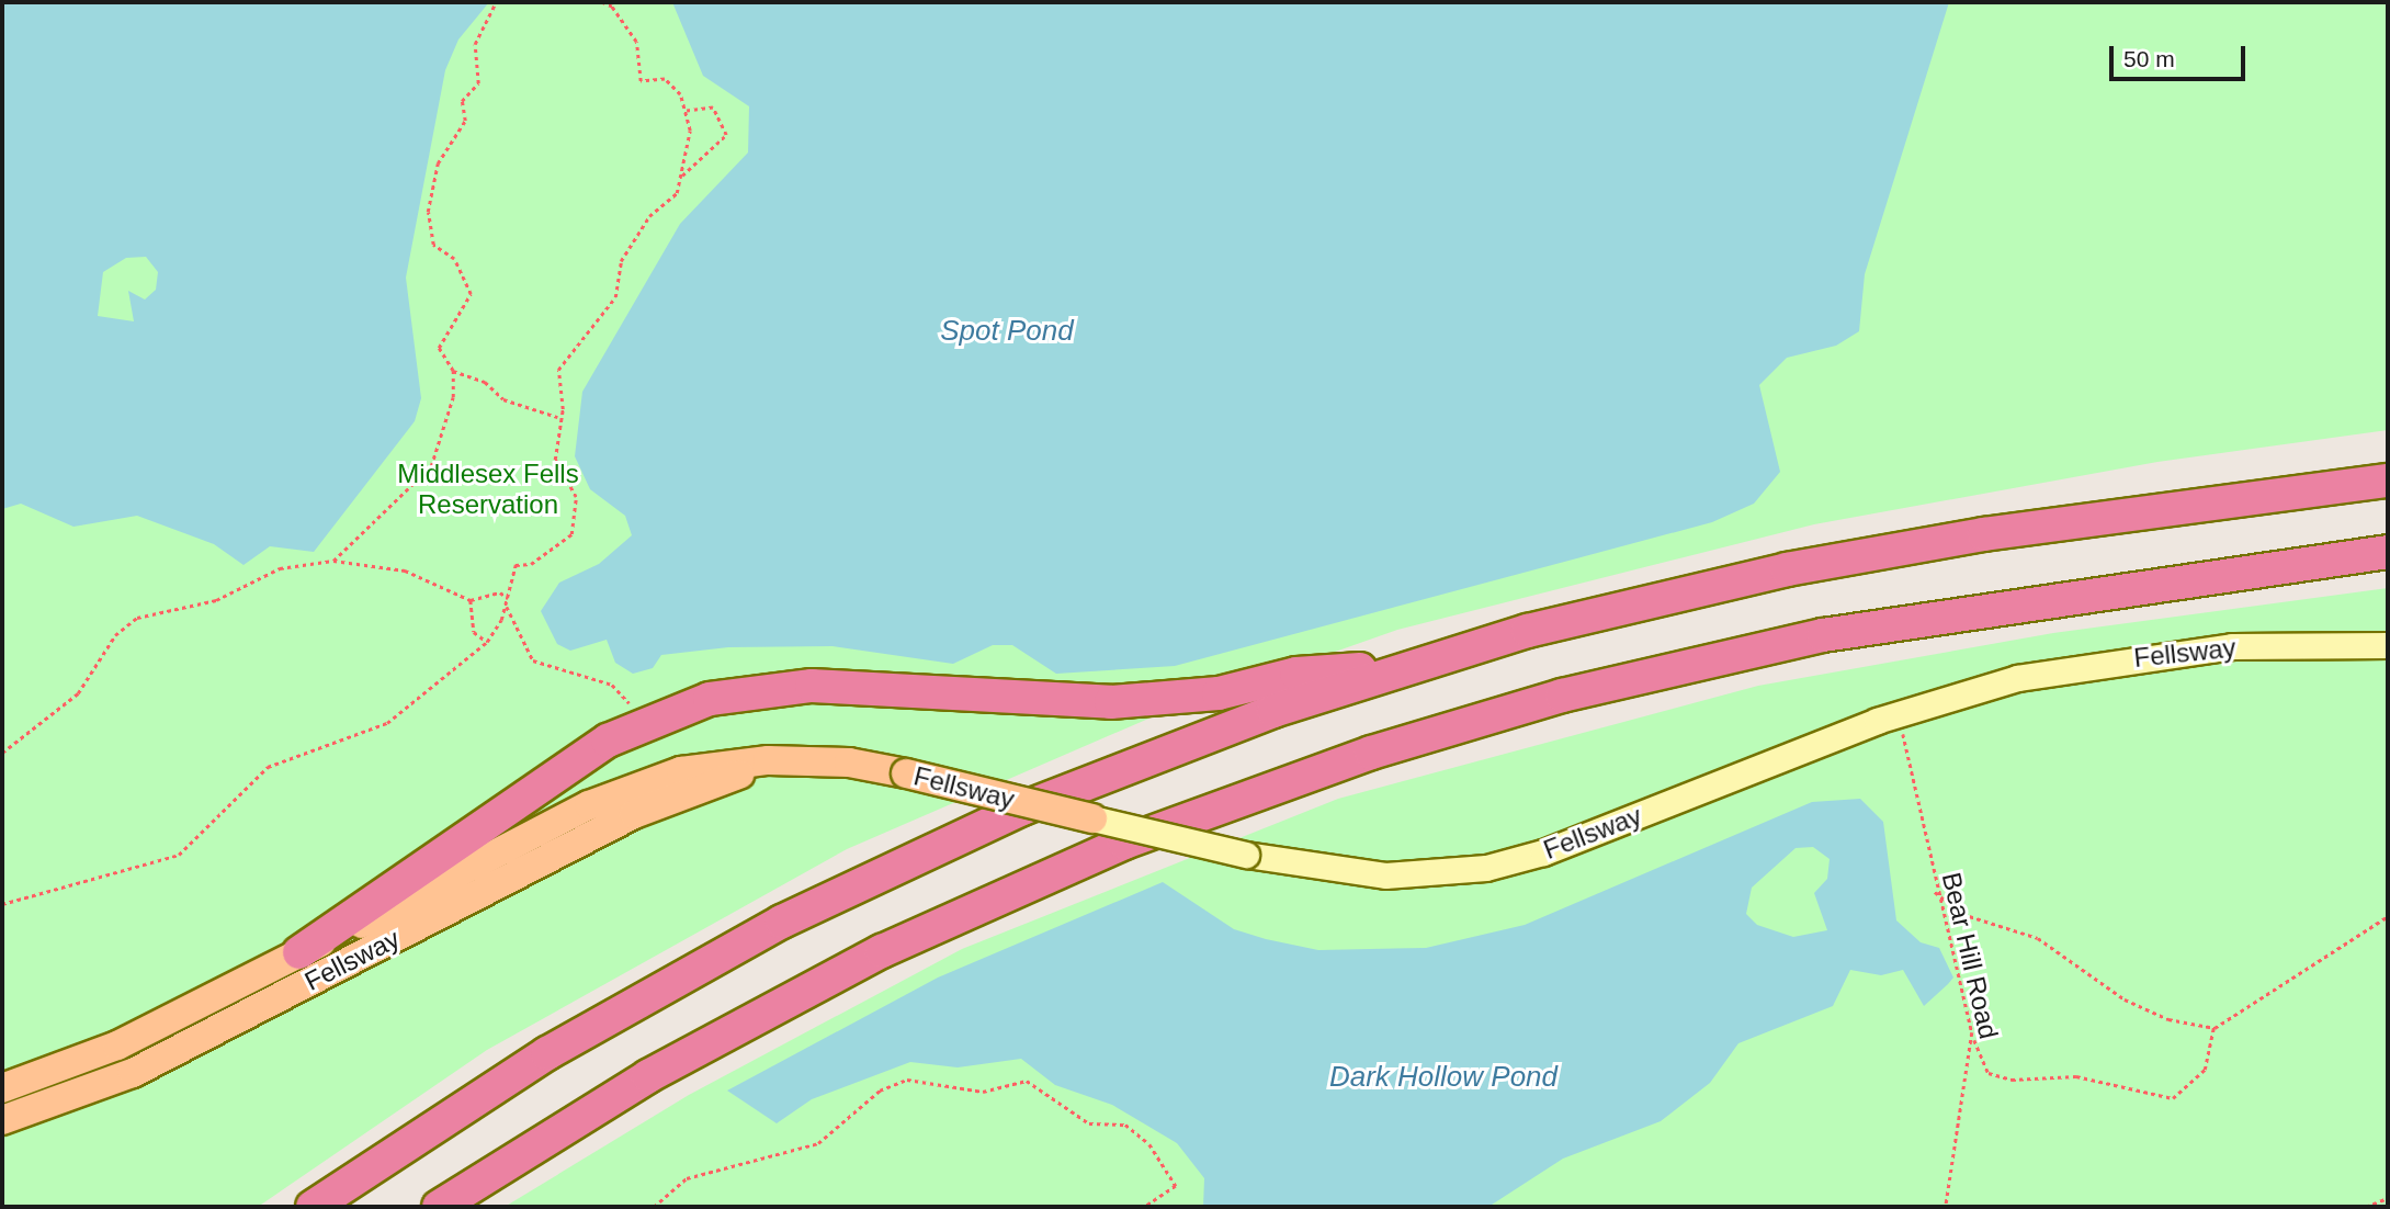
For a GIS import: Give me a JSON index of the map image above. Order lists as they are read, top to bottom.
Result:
{
  "streets": {
    "main road": ["Fellsway"],
    "path": ["Bear Hill Road"]
  },
  "crossings": [
    ["Fellsway", "Bear Hill Road"]
  ],
  "water": ["Spot Pond", "Dark Hollow Pond"],
  "parks": ["Middlesex Fells Reservation"],
  "scale_bar": "50 m"
}
